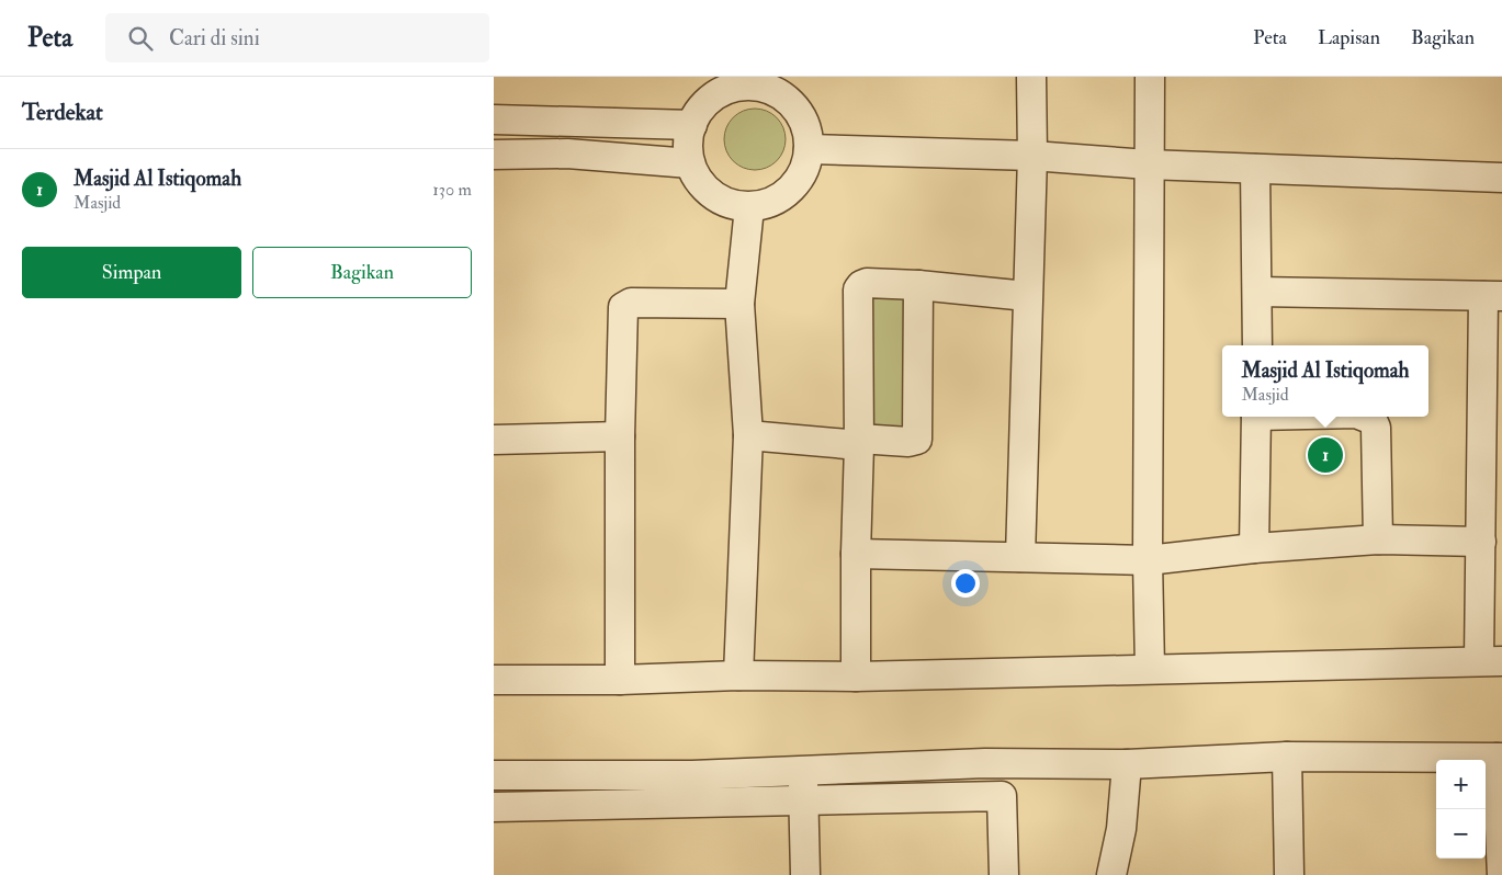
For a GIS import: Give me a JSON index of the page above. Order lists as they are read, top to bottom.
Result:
{
  "page": {
    "header": "Peta",
    "search": "Cari di sini",
    "nav": ["Peta", "Lapisan", "Bagikan"],
    "heading": "Terdekat",
    "list": [
      {
        "mark": "1",
        "name": "Masjid Al Istiqomah",
        "note": "Masjid",
        "value": "130 m"
      }
    ],
    "buttons": ["Simpan", "Bagikan"],
    "popup": ["Masjid Al Istiqomah", "Masjid"],
    "pins": "1",
    "map_buttons": ["+", "−"]
  }
}
